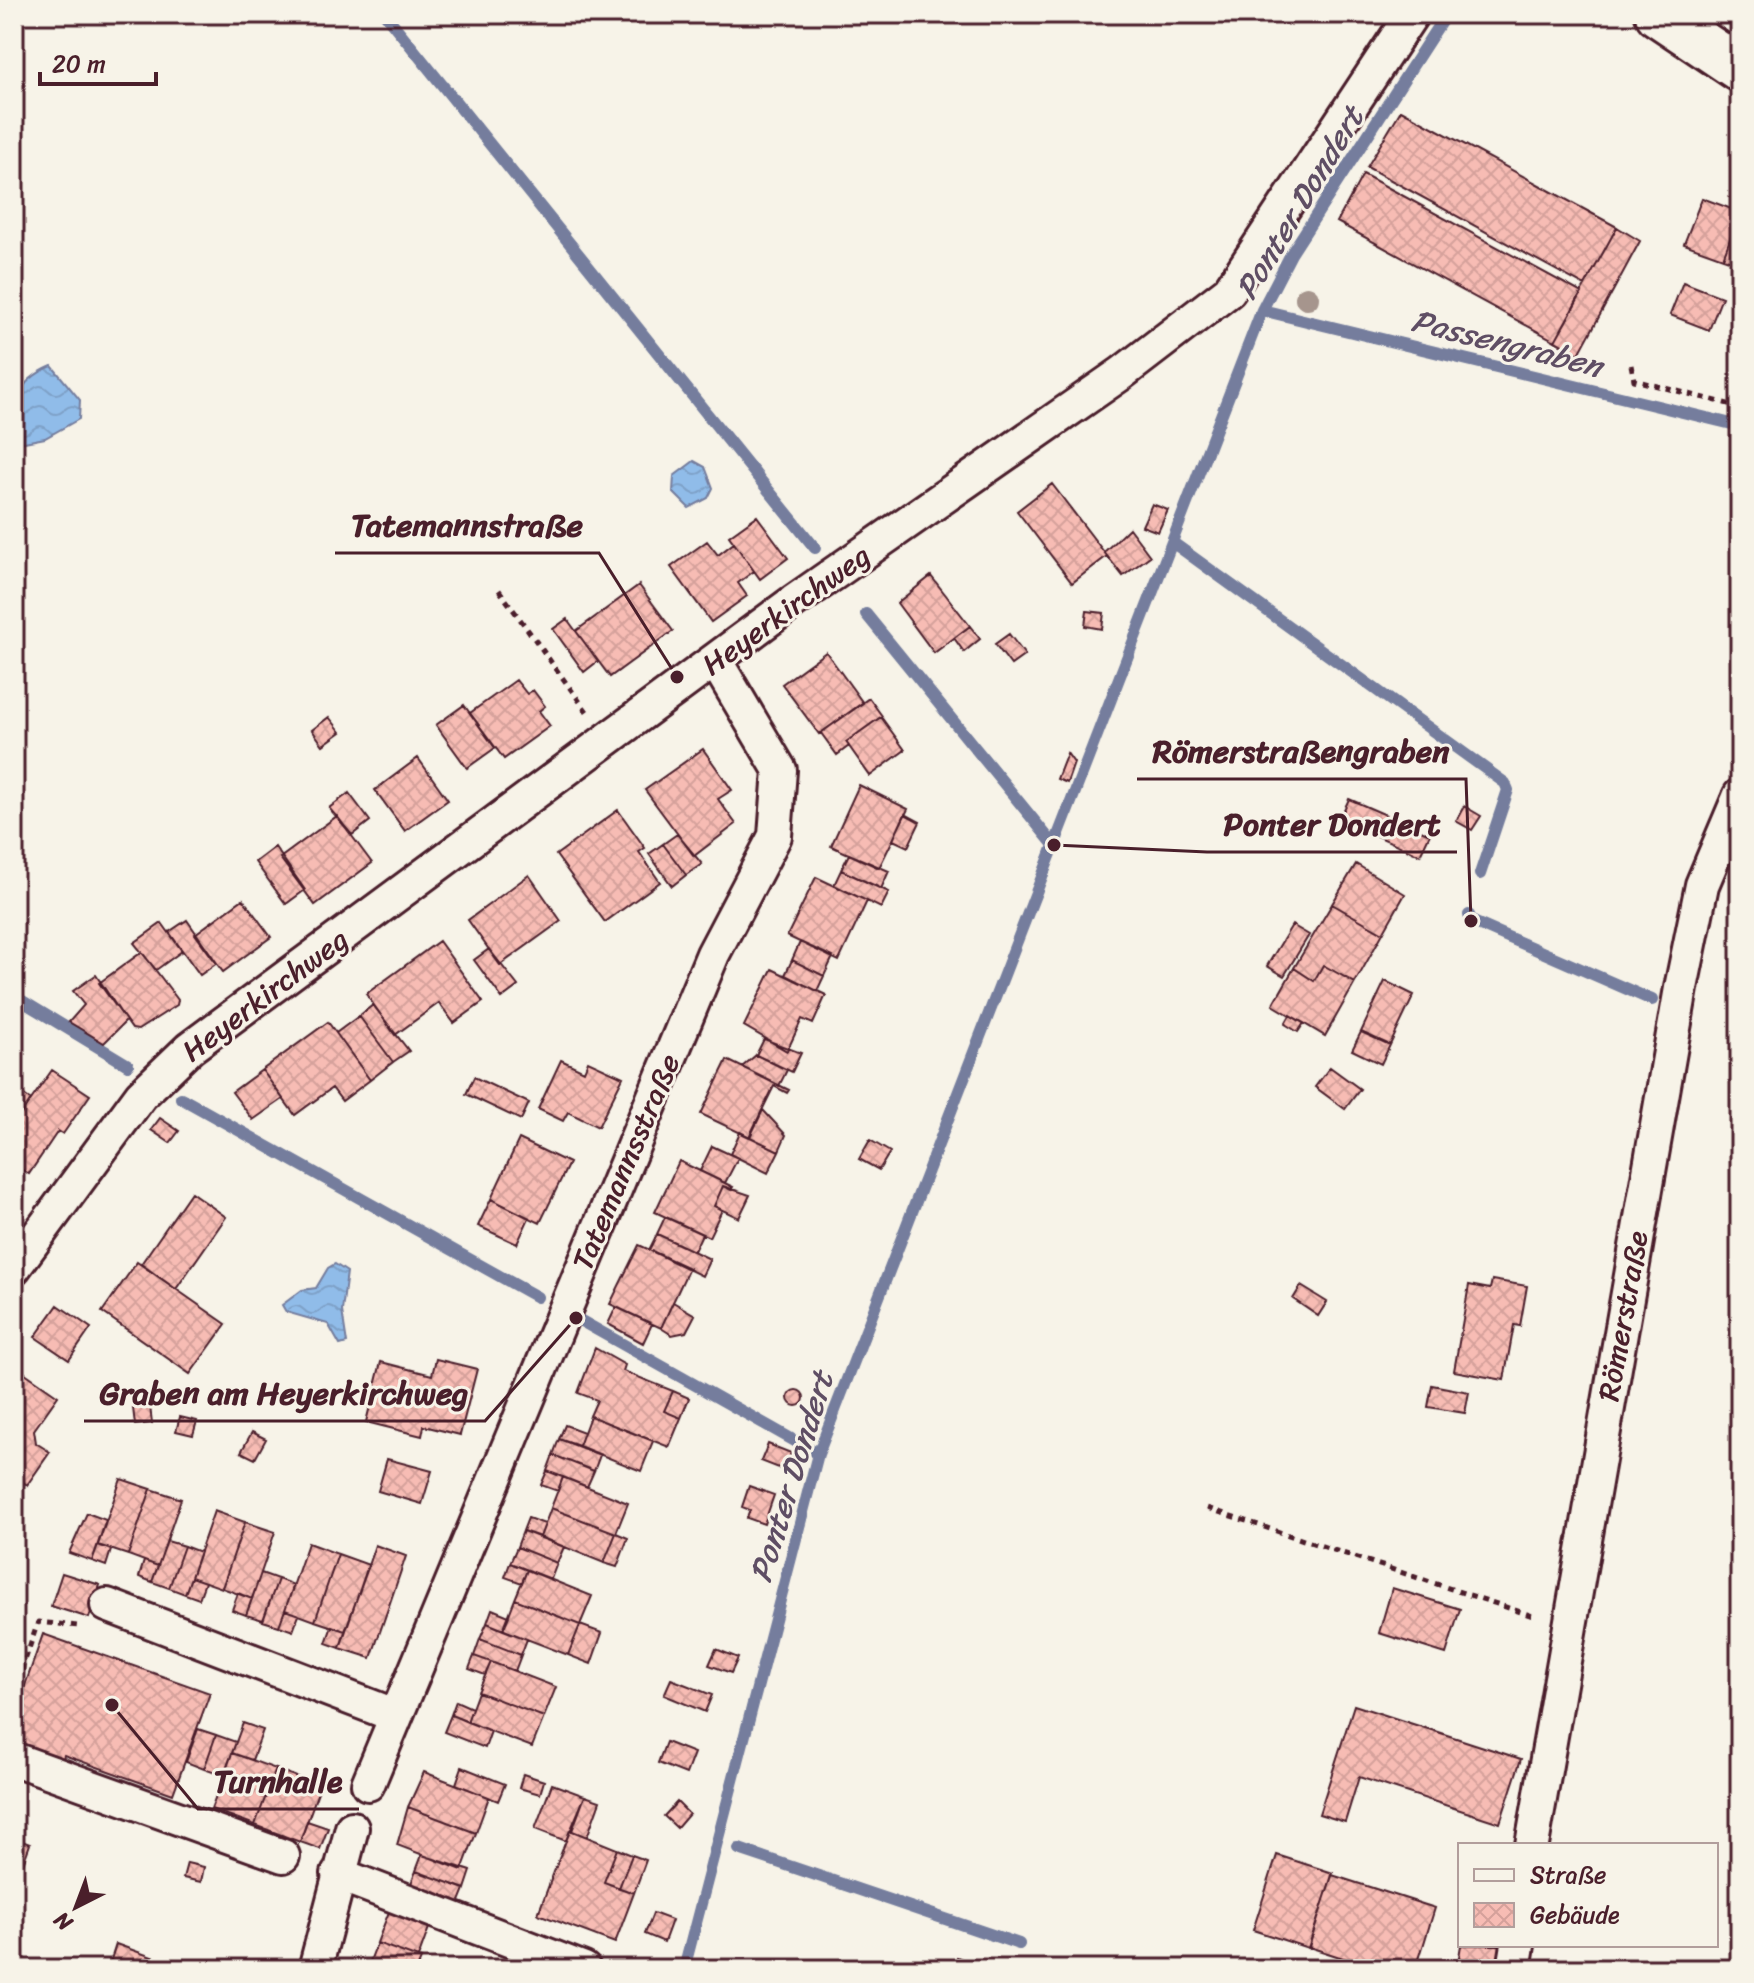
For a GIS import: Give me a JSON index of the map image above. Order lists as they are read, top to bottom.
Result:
{
  "streets": {
    "street": ["Heyerkirchweg", "Tatemannsstraße", "Römerstraße"]
  },
  "crossings": [
    ["Heyerkirchweg", "Tatemannsstraße"]
  ],
  "water": ["Ponter Dondert", "Passengraben"],
  "places": [
    "Tatemannstraße",
    "Ponter Dondert",
    "Römerstraßengraben",
    "Graben am Heyerkirchweg",
    "Turnhalle"
  ],
  "legend": ["Straße", "Gebäude"],
  "scale_bar": "20 m",
  "north": "bottom left"
}
